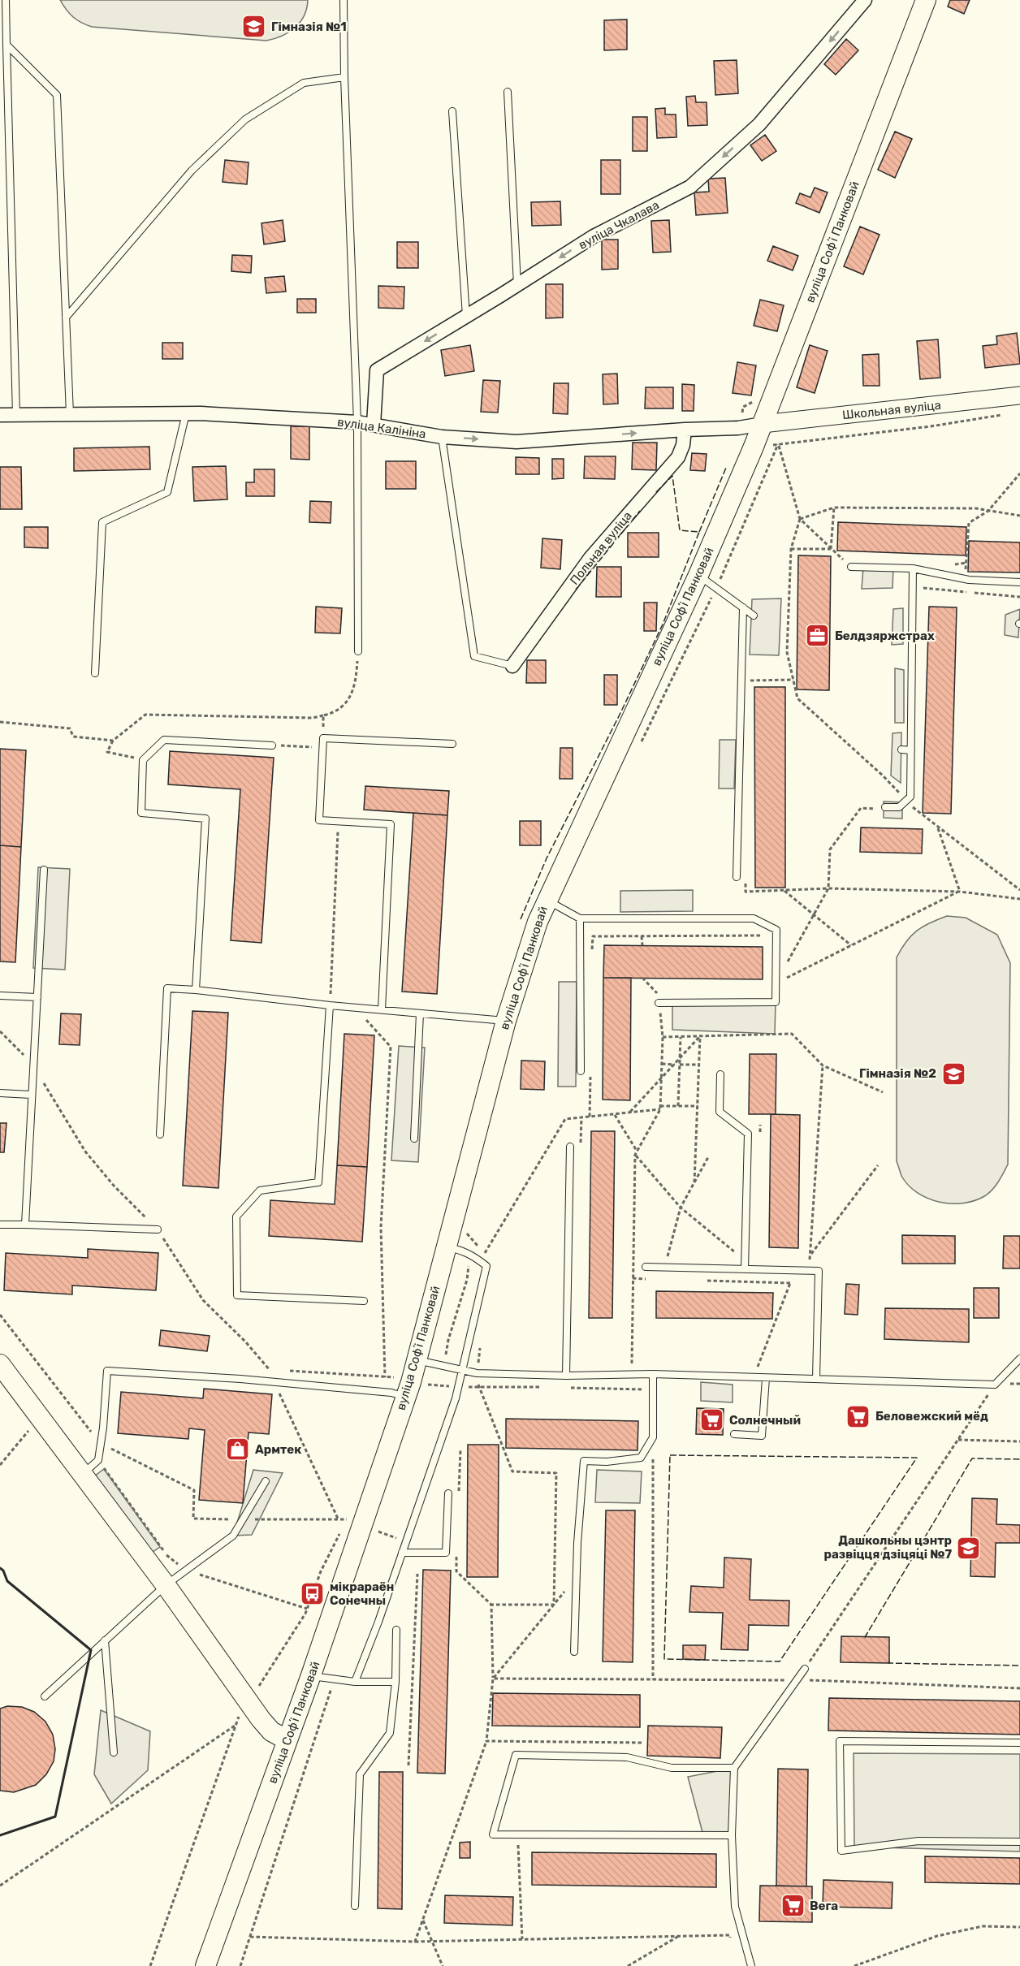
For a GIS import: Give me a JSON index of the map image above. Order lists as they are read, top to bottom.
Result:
{
  "streets": {
    "main road": ["вуліца Софʼі Панковай"],
    "street": [
      "вуліца Чкалава",
      "Школьная вуліца",
      "вуліца Калініна",
      "Польная вуліца"
    ]
  },
  "crossings": [
    ["вуліца Чкалава", "вуліца Калініна"],
    ["вуліца Софʼі Панковай", "Школьная вуліца"],
    ["вуліца Софʼі Панковай", "вуліца Калініна"],
    ["Школьная вуліца", "вуліца Калініна"],
    ["вуліца Калініна", "Польная вуліца"]
  ],
  "one_way": ["вуліца Чкалава"],
  "places": {
    "school or university": ["Гімназія №1", "Гімназія №2", "Дашкольны цэнтр развіцця дзіцяці №7"],
    "office": ["Белдзяржстрах"],
    "supermarket": ["Беловежский мёд", "Солнечный", "Вега"],
    "shop": ["Армтек"],
    "bus stop": ["мікрараён Сонечны"]
  }
}
